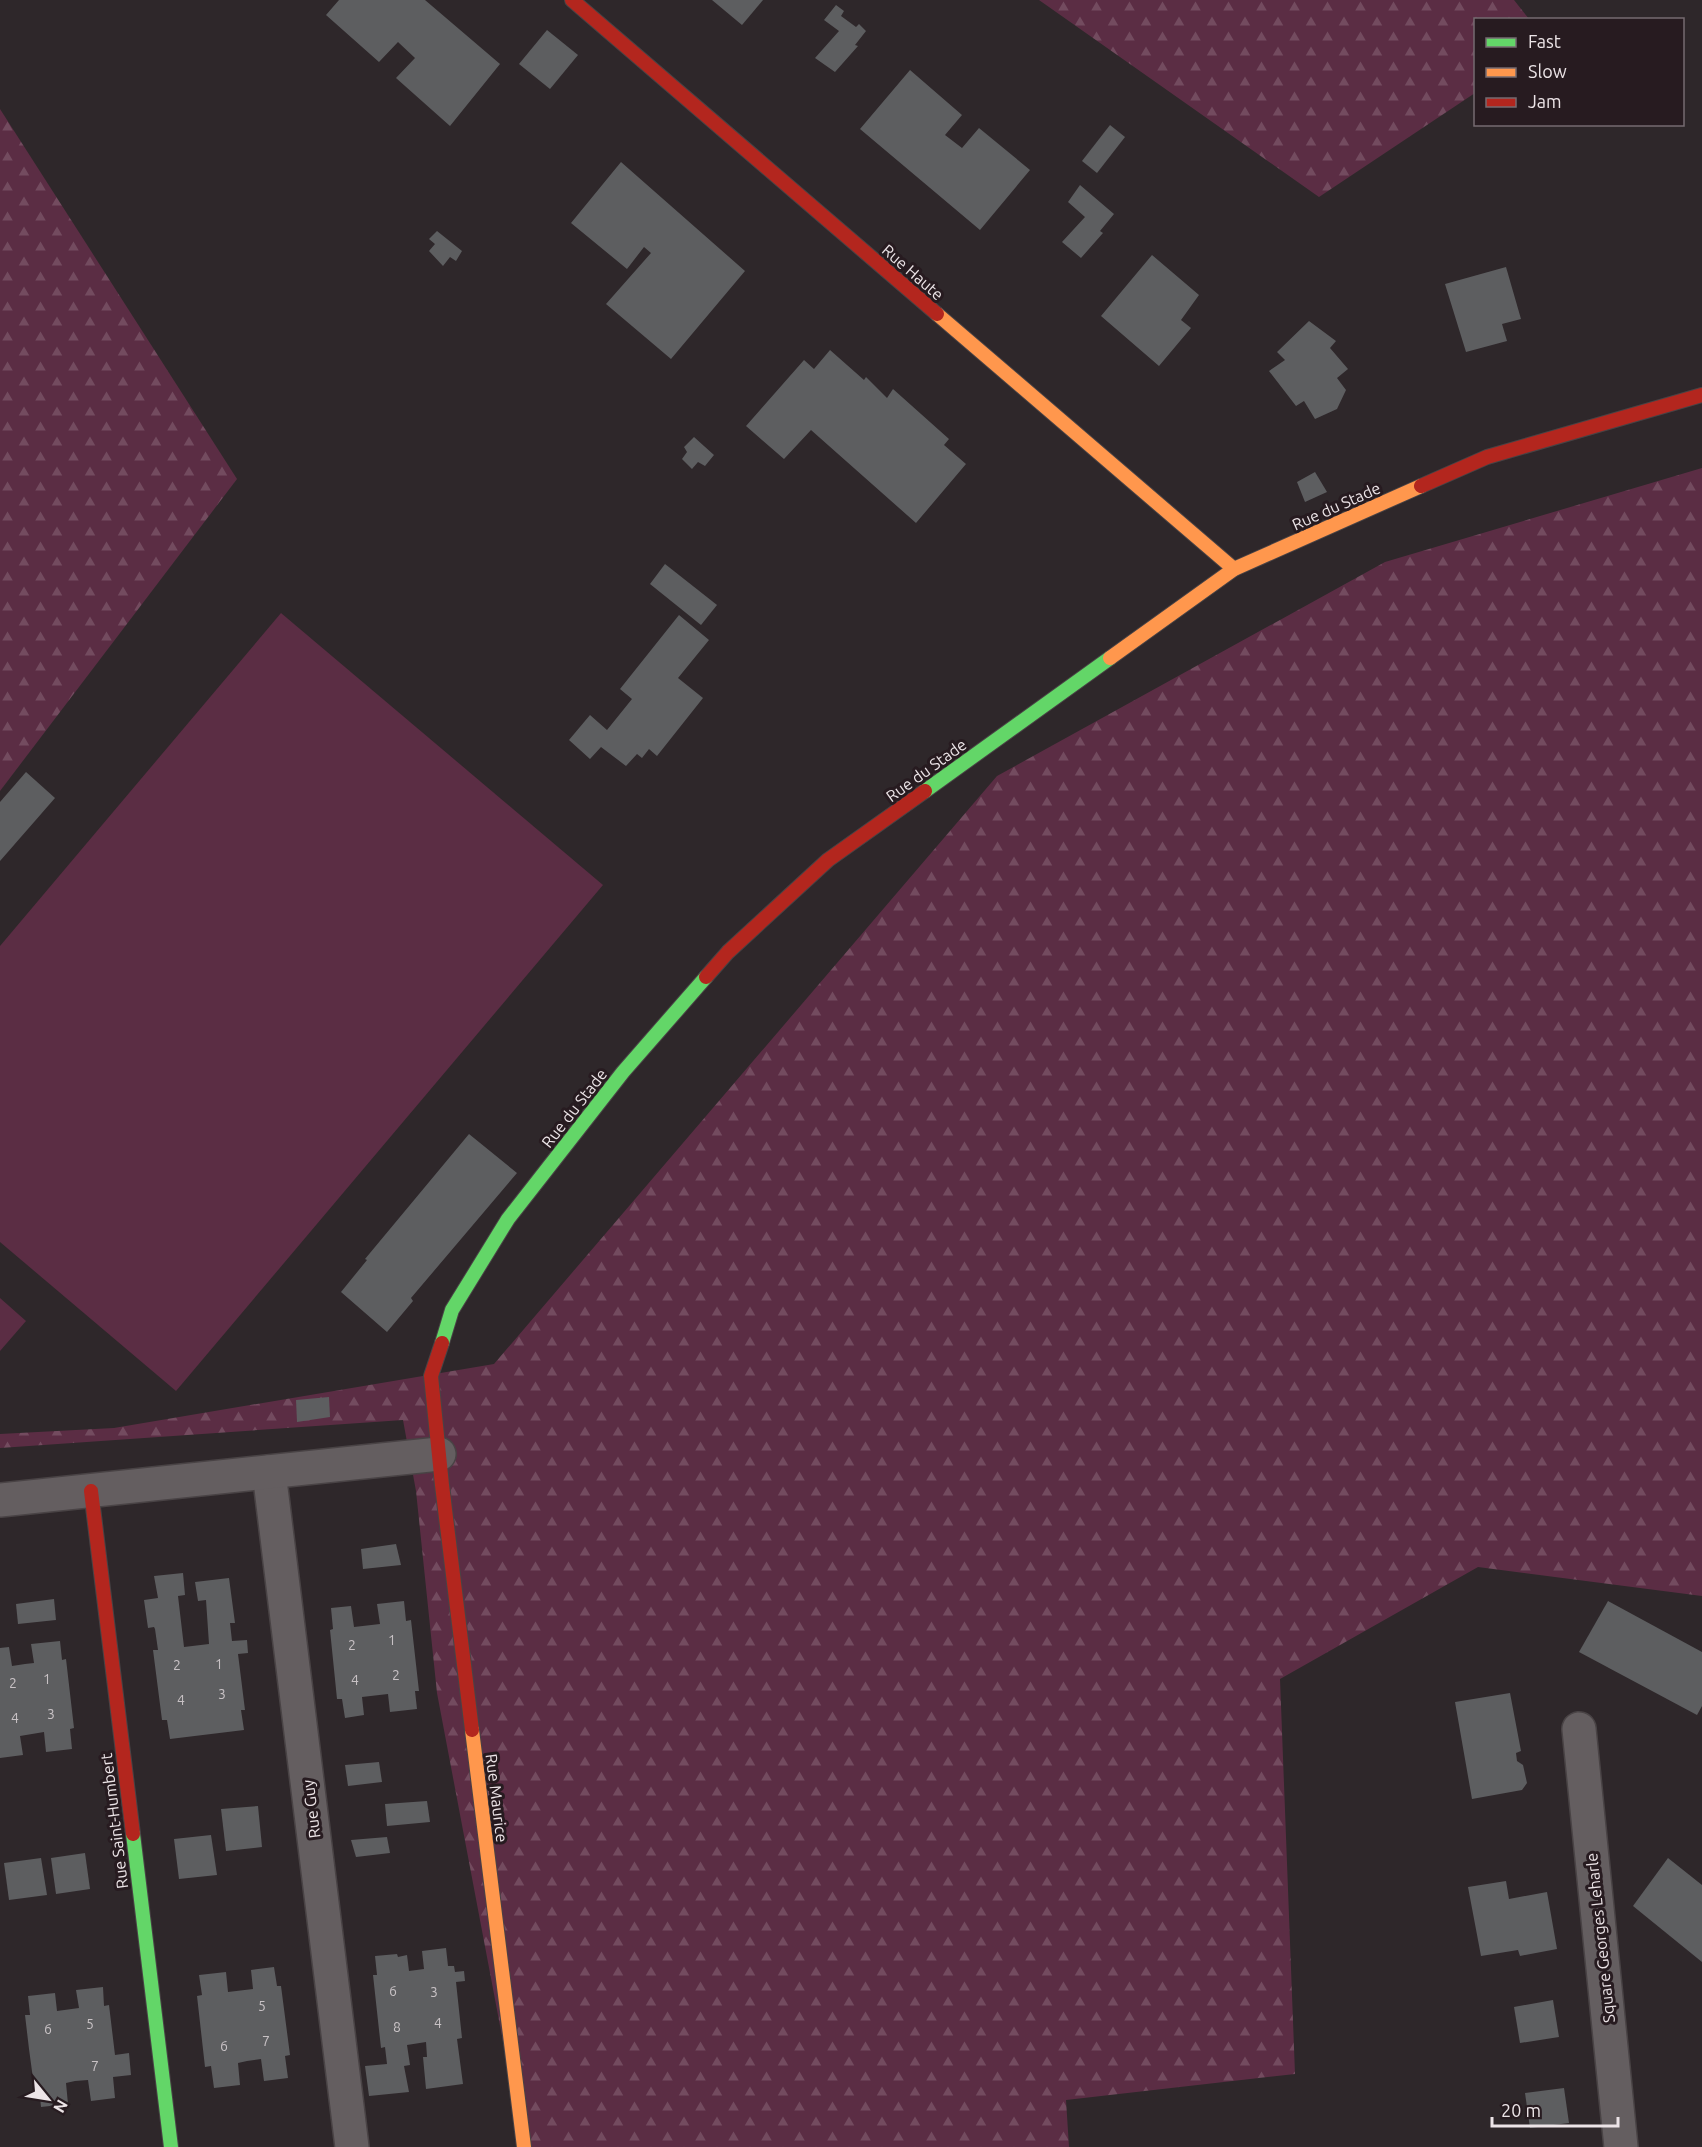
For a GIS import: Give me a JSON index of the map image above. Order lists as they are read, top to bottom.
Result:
{
  "streets": {
    "street": [
      "Rue Haute",
      "Rue du Stade",
      "Rue Maurice",
      "Rue Guy",
      "Rue Saint-Humbert",
      "Square Georges Leharle"
    ]
  },
  "crossings": [
    ["Rue Haute", "Rue du Stade"],
    ["Rue du Stade", "Rue Maurice"]
  ],
  "house_numbers": [
    "1",
    "2",
    "1",
    "2",
    "2",
    "1",
    "4",
    "2",
    "3",
    "4",
    "3",
    "4",
    "6",
    "3",
    "5",
    "4",
    "5",
    "8",
    "6",
    "7",
    "6",
    "7"
  ],
  "legend": ["Fast", "Slow", "Jam"],
  "scale_bar": "20 m",
  "north": "bottom right"
}
